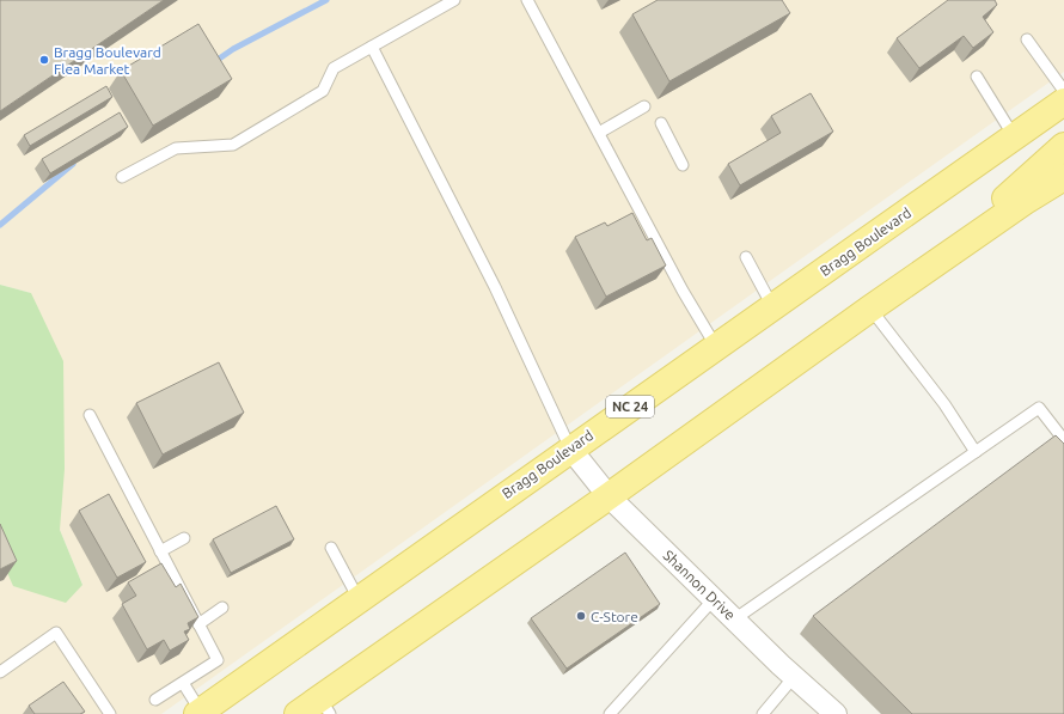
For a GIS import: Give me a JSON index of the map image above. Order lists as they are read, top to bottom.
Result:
{
  "streets": {
    "main road": ["Bragg Boulevard", "NC 24"],
    "street": ["Shannon Drive"]
  },
  "crossings": [
    ["Bragg Boulevard", "Shannon Drive"]
  ],
  "places": ["Bragg Boulevard Flea Market", "C-Store"]
}
